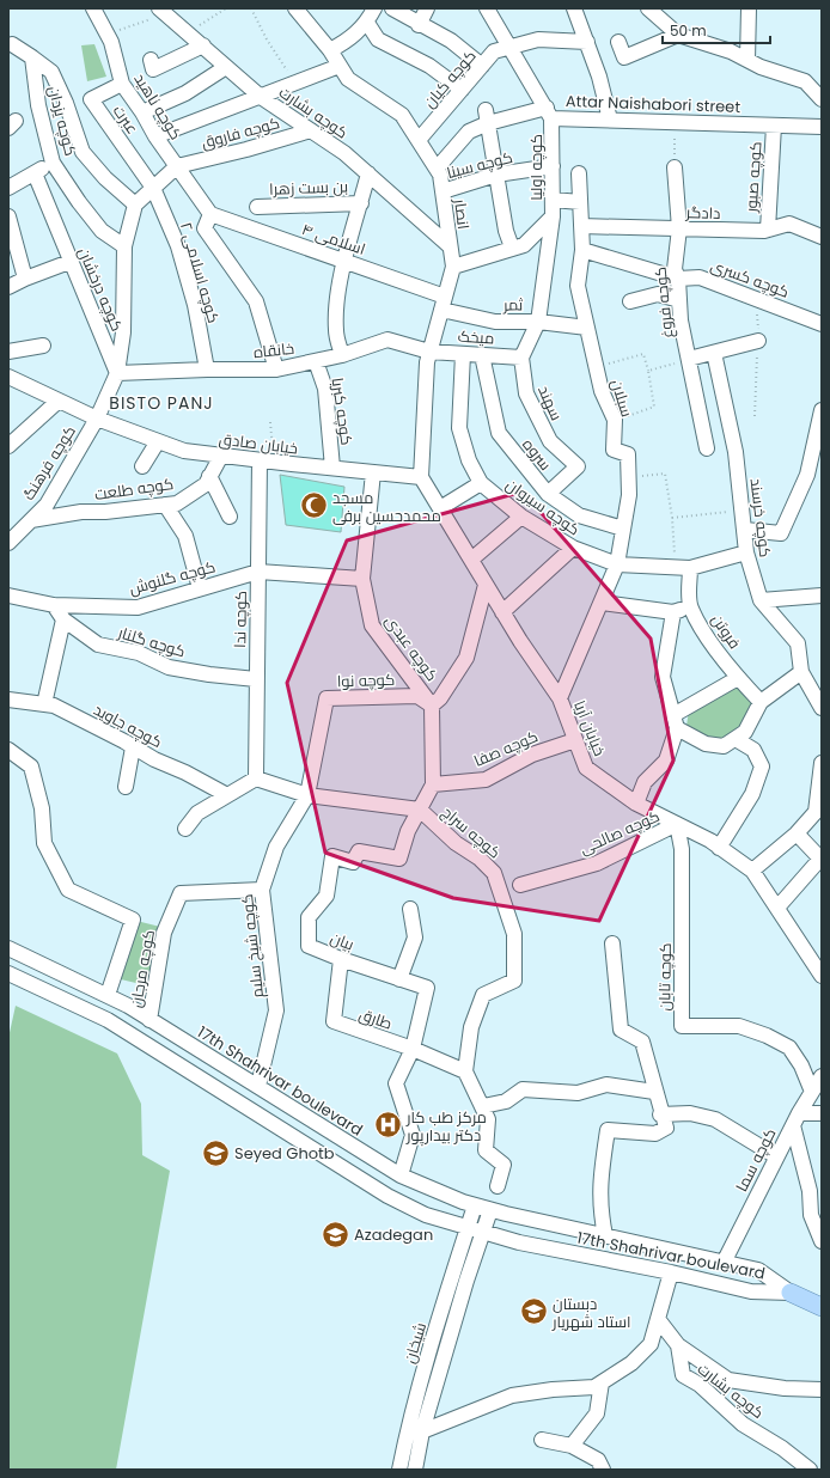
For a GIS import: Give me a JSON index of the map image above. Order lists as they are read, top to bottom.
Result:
{
  "streets": {
    "street": [
      "کوچه کیان",
      "Attar Naishabori street",
      "کوچه ناهید",
      "کوچه بشارت",
      "عبرت",
      "کوچه یزدان",
      "کوچه فاروق",
      "کوچه سینا",
      "کوچه اولیا",
      "کوچه صبور",
      "بن بست زهرا",
      "دادگر",
      "انصار",
      "اسلامی ۴",
      "کوچه اسلامی ۲",
      "کوچه کسری",
      "کوچه درخشان",
      "کوچه فروغ",
      "ثمر",
      "میخک",
      "خانقاه",
      "سبلان",
      "سهند",
      "کوچه کبریا",
      "خیابان صادق",
      "سروه",
      "کوچه فرهنگ",
      "کوچه طلعت",
      "کوچه سیروان",
      "کوچه خرسند",
      "کوچه گلنوش",
      "کوچه ندا",
      "فروتن",
      "کوچه گلنار",
      "کوچه عبدی",
      "کوچه نوا",
      "کوچه جاوید",
      "خیابان آریا",
      "کوچه صفا",
      "کوچه سراج",
      "کوچه صالحی",
      "بیان",
      "کوچه شیخ سلیم",
      "کوچه مرجان",
      "کوچه تابان",
      "طارق",
      "17th Shahrivar boulevard",
      "کوچه سما",
      "شیخان"
    ]
  },
  "crossings": [
    ["کوچه کیان", "Attar Naishabori street"],
    ["کوچه کیان", "انصار"],
    ["Attar Naishabori street", "کوچه اولیا"],
    ["Attar Naishabori street", "کوچه صبور"],
    ["کوچه ناهید", "عبرت"],
    ["کوچه ناهید", "کوچه فاروق"],
    ["کوچه ناهید", "اسلامی ۴"],
    ["کوچه بشارت", "کوچه فاروق"],
    ["کوچه بشارت", "انصار"],
    ["عبرت", "کوچه اسلامی ۲"],
    ["کوچه سینا", "کوچه اولیا"],
    ["کوچه سینا", "انصار"],
    ["کوچه اولیا", "انصار"],
    ["کوچه صبور", "دادگر"],
    ["دادگر", "کوچه فروغ"],
    ["دادگر", "سبلان"],
    ["انصار", "اسلامی ۴"],
    ["انصار", "ثمر"],
    ["انصار", "میخک"],
    ["انصار", "خانقاه"],
    ["انصار", "خیابان صادق"],
    ["انصار", "خیابان آریا"],
    ["اسلامی ۴", "ثمر"],
    ["کوچه اسلامی ۲", "خانقاه"],
    ["کوچه کسری", "کوچه فروغ"],
    ["کوچه کسری", "سبلان"],
    ["کوچه درخشان", "خانقاه"],
    ["ثمر", "سبلان"],
    ["میخک", "خانقاه"],
    ["میخک", "سهند"],
    ["میخک", "سروه"],
    ["میخک", "کوچه سیروان"],
    ["خانقاه", "کوچه کبریا"],
    ["سبلان", "سروه"],
    ["سبلان", "کوچه سیروان"],
    ["سبلان", "خیابان آریا"],
    ["سهند", "سروه"],
    ["کوچه کبریا", "خیابان صادق"],
    ["خیابان صادق", "کوچه فرهنگ"],
    ["خیابان صادق", "کوچه طلعت"],
    ["خیابان صادق", "کوچه ندا"],
    ["خیابان صادق", "کوچه عبدی"],
    ["خیابان صادق", "خیابان آریا"],
    ["کوچه فرهنگ", "کوچه طلعت"],
    ["کوچه سیروان", "کوچه خرسند"],
    ["کوچه سیروان", "فروتن"],
    ["کوچه گلنوش", "کوچه ندا"],
    ["کوچه گلنوش", "کوچه گلنار"],
    ["کوچه گلنوش", "کوچه عبدی"],
    ["کوچه ندا", "کوچه گلنار"],
    ["کوچه ندا", "کوچه سراج"],
    ["کوچه عبدی", "کوچه نوا"],
    ["کوچه عبدی", "کوچه صفا"],
    ["کوچه نوا", "کوچه شیخ سلیم"],
    ["خیابان آریا", "کوچه صفا"],
    ["خیابان آریا", "کوچه صالحی"],
    ["خیابان آریا", "کوچه تابان"],
    ["کوچه سراج", "بیان"],
    ["کوچه سراج", "کوچه شیخ سلیم"],
    ["کوچه سراج", "طارق"],
    ["کوچه صالحی", "کوچه تابان"],
    ["بیان", "طارق"],
    ["کوچه شیخ سلیم", "کوچه مرجان"],
    ["کوچه شیخ سلیم", "17th Shahrivar boulevard"],
    ["کوچه مرجان", "17th Shahrivar boulevard"],
    ["کوچه تابان", "کوچه سما"],
    ["17th Shahrivar boulevard", "کوچه سما"],
    ["17th Shahrivar boulevard", "شیخان"]
  ],
  "districts": ["BISTO PANJ"],
  "places": {
    "mosque": ["مسجد محمدحسین برفی"],
    "hospital": ["مرکز طب کار دکتر بیدارپور"],
    "school or university": ["Seyed Ghotb", "Azadegan", "دبستان استاد شهریار"]
  },
  "scale_bar": "50 m"
}
